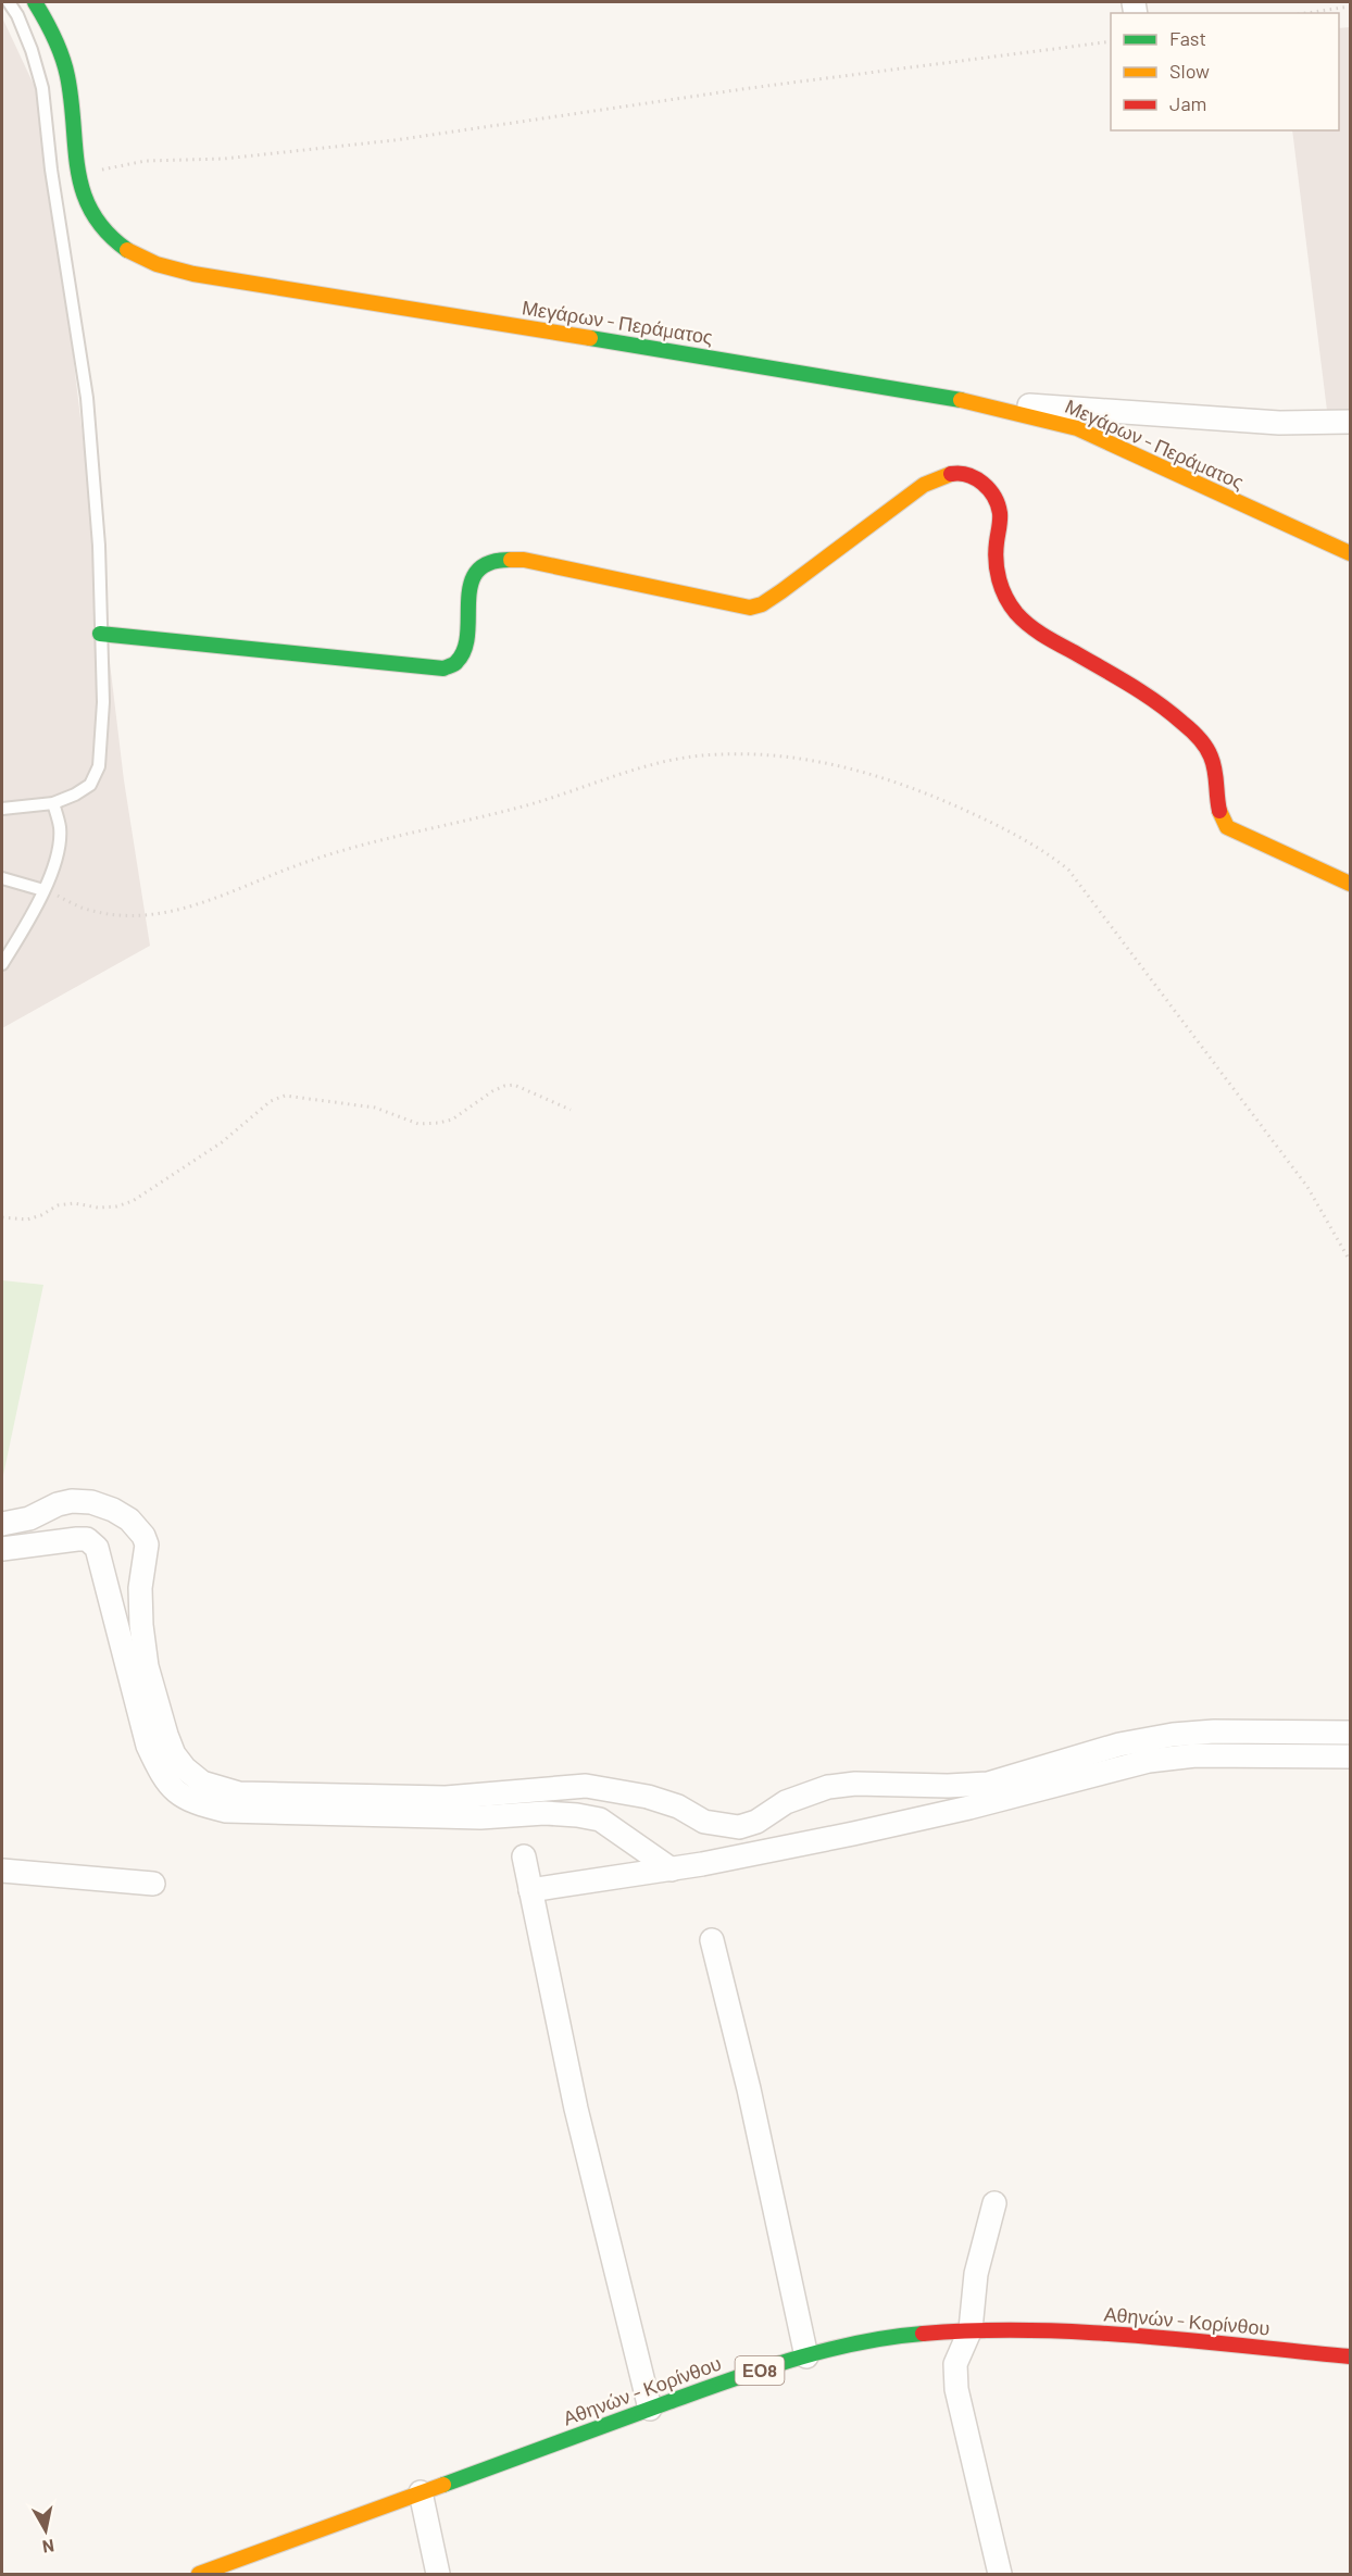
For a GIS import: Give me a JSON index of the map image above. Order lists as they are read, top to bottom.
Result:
{
  "streets": {
    "main road": ["Μεγάρων - Περάματος", "Αθηνών - Κορίνθου", "ΕΟ8"]
  },
  "legend": ["Fast", "Slow", "Jam"],
  "north": "bottom"
}
